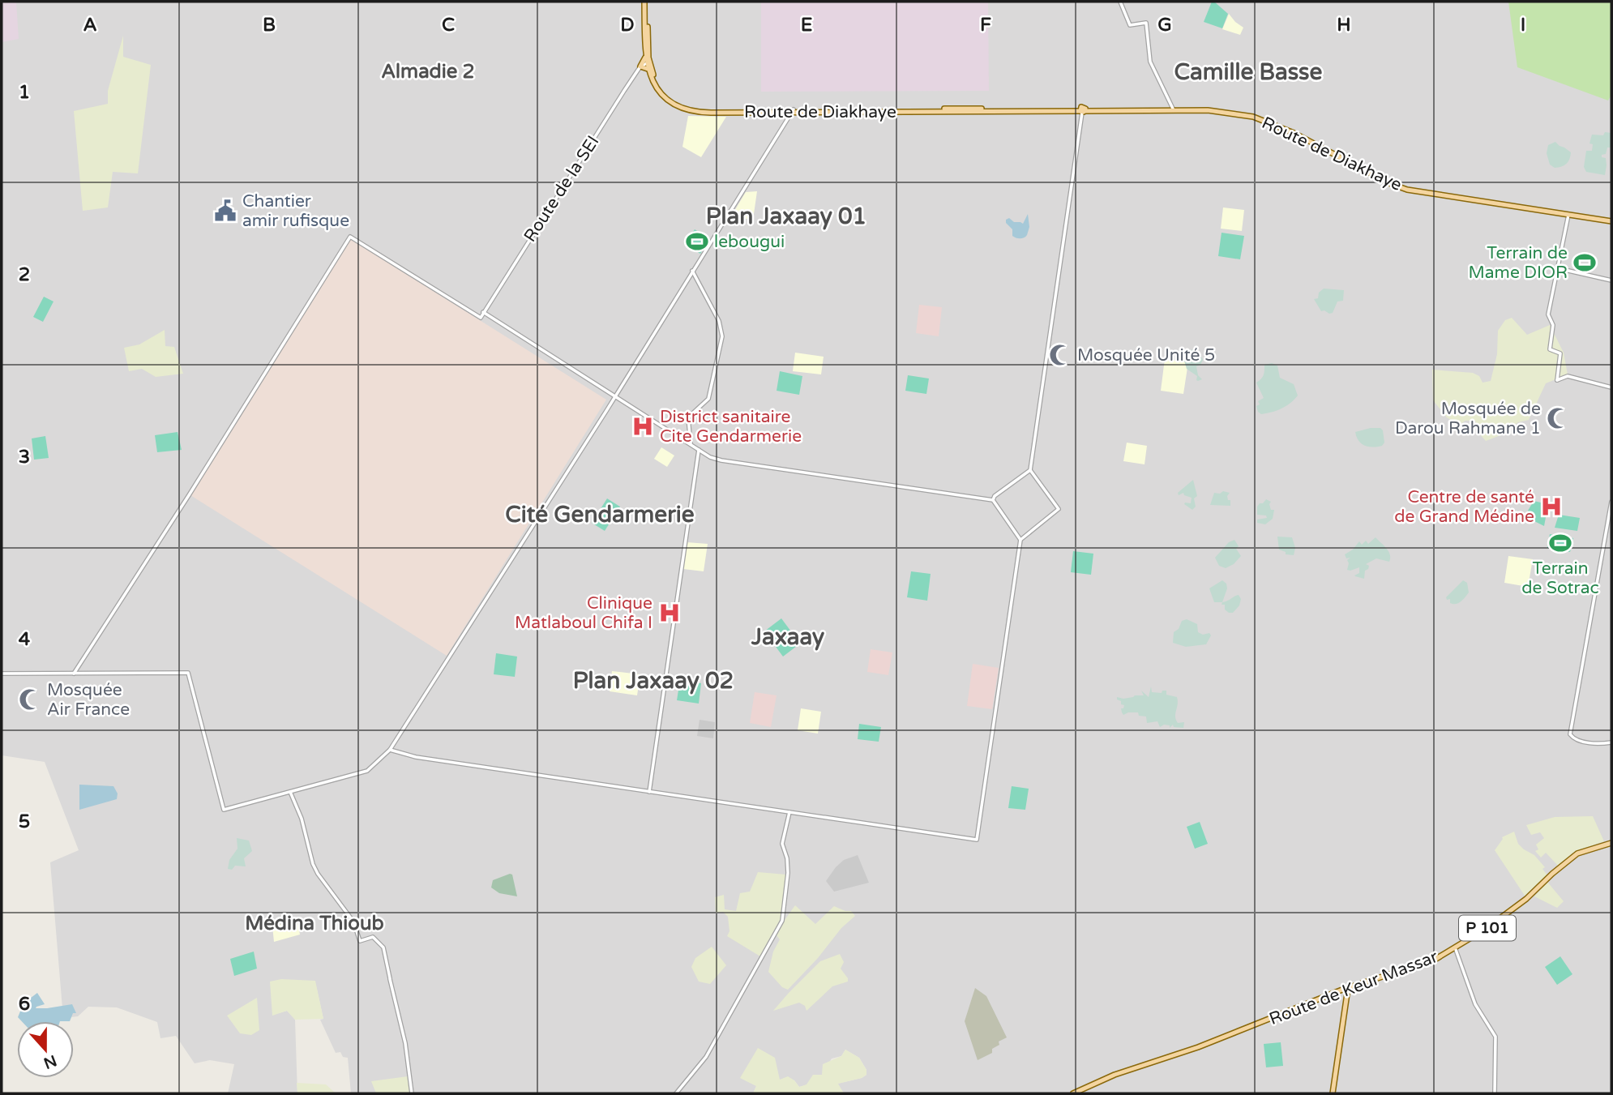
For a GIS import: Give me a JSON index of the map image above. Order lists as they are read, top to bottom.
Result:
{
  "streets": {
    "main road": ["Route de Diakhaye", "P 101", "Route de Keur Massar"],
    "street": ["Route de la SEI"]
  },
  "crossings": [
    ["Route de Diakhaye", "Route de la SEI"]
  ],
  "districts": [
    "Almadie 2",
    "Camille Basse",
    "Plan Jaxaay 01",
    "Cité Gendarmerie",
    "Jaxaay",
    "Plan Jaxaay 02",
    "Médina Thioub"
  ],
  "places": {
    "public building": ["Chantier amir rufisque"],
    "sports": ["lebougui", "Terrain de Mame DIOR", "Terrain de Sotrac"],
    "mosque": ["Mosquée Unité 5", "Mosquée de Darou Rahmane 1", "Mosquée Air France"],
    "hospital": ["District sanitaire Cite Gendarmerie", "Centre de santé de Grand Médine", "Clinique Matlaboul Chifa I"]
  },
  "north": "bottom",
  "grid": {
    "columns": [
      "A",
      "B",
      "C",
      "D",
      "E",
      "F",
      "G",
      "H",
      "I"
    ],
    "rows": [
      "1",
      "2",
      "3",
      "4",
      "5",
      "6"
    ]
  }
}
